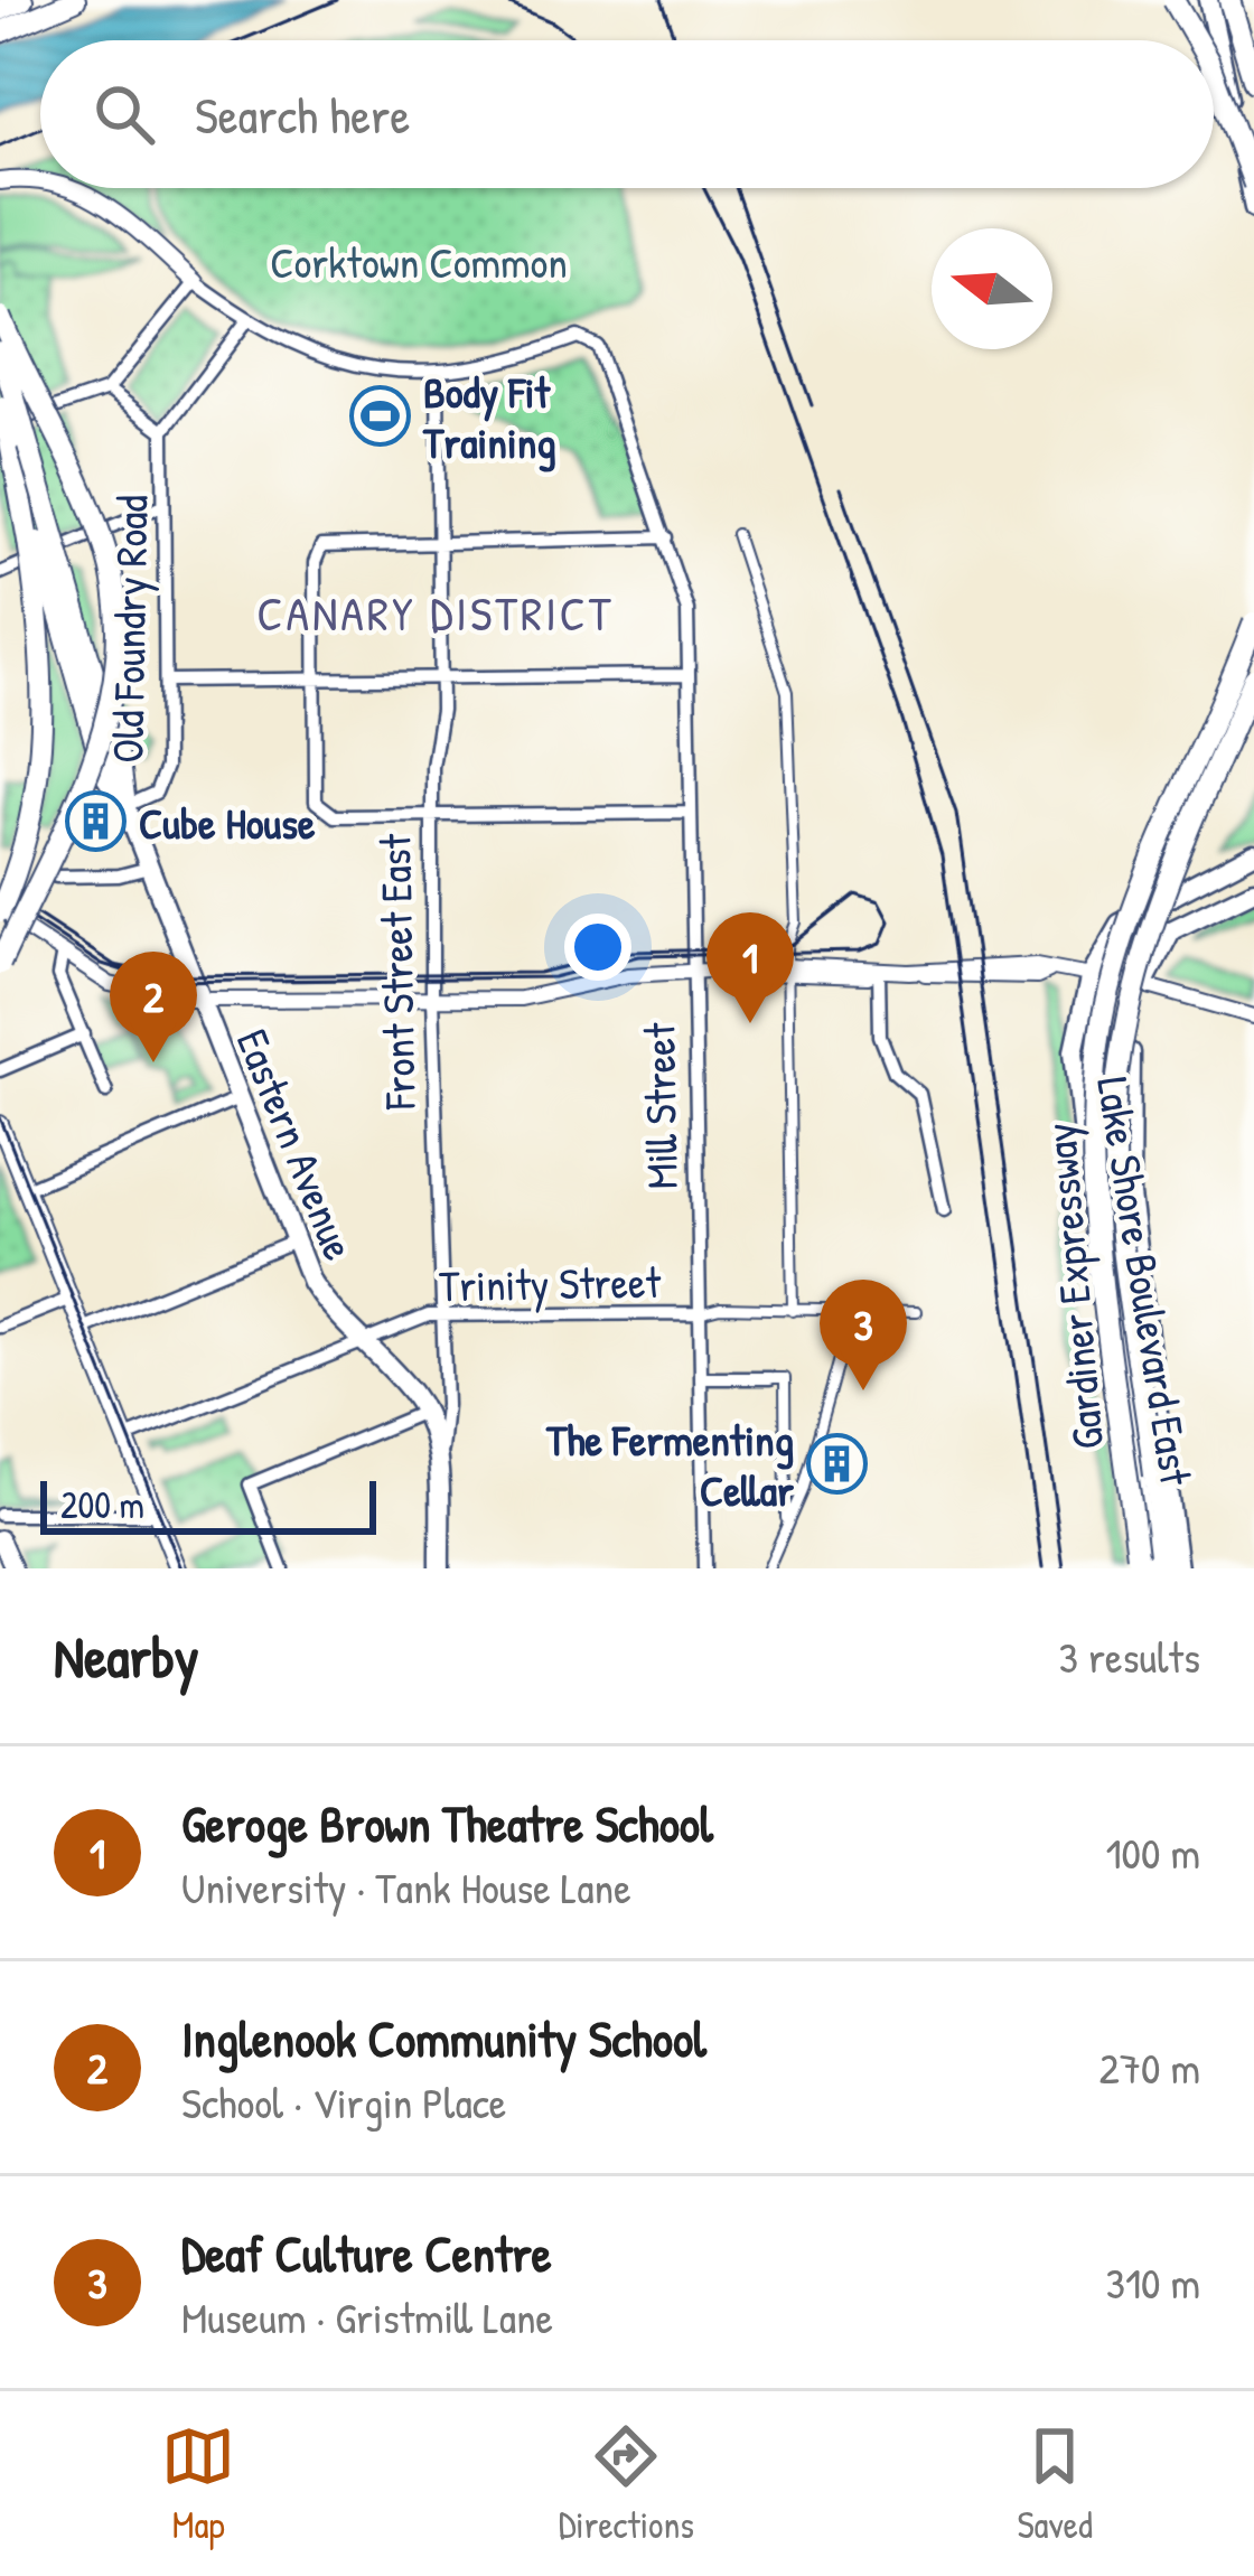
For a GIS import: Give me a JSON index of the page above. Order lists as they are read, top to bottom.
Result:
{
  "streets": {
    "highway": ["Eastern Avenue", "Gardiner Expressway"],
    "main road": ["Front Street East", "Lake Shore Boulevard East"],
    "street": ["Old Foundry Road", "Mill Street", "Trinity Street"]
  },
  "crossings": [
    ["Old Foundry Road", "Eastern Avenue"],
    ["Front Street East", "Mill Street"],
    ["Front Street East", "Eastern Avenue"],
    ["Front Street East", "Trinity Street"],
    ["Mill Street", "Trinity Street"],
    ["Eastern Avenue", "Trinity Street"],
    ["Lake Shore Boulevard East", "Gardiner Expressway"]
  ],
  "districts": ["CANARY DISTRICT"],
  "parks": ["Corktown Common"],
  "places": {
    "sports": ["Body Fit Training"],
    "building": ["Cube House", "The Fermenting Cellar"]
  },
  "scale_bar": "200 m",
  "north": "left",
  "page": {
    "search": "Search here",
    "pins": ["1", "2", "3"],
    "scale": "200 m",
    "heading": ["Nearby", "3 results"],
    "list": [
      {
        "mark": "1",
        "name": "Geroge Brown Theatre School",
        "note": "University · Tank House Lane",
        "value": "100 m"
      },
      {
        "mark": "2",
        "name": "Inglenook Community School",
        "note": "School · Virgin Place",
        "value": "270 m"
      },
      {
        "mark": "3",
        "name": "Deaf Culture Centre",
        "note": "Museum · Gristmill Lane",
        "value": "310 m"
      }
    ],
    "nav": ["Map", "Directions", "Saved"]
  }
}
